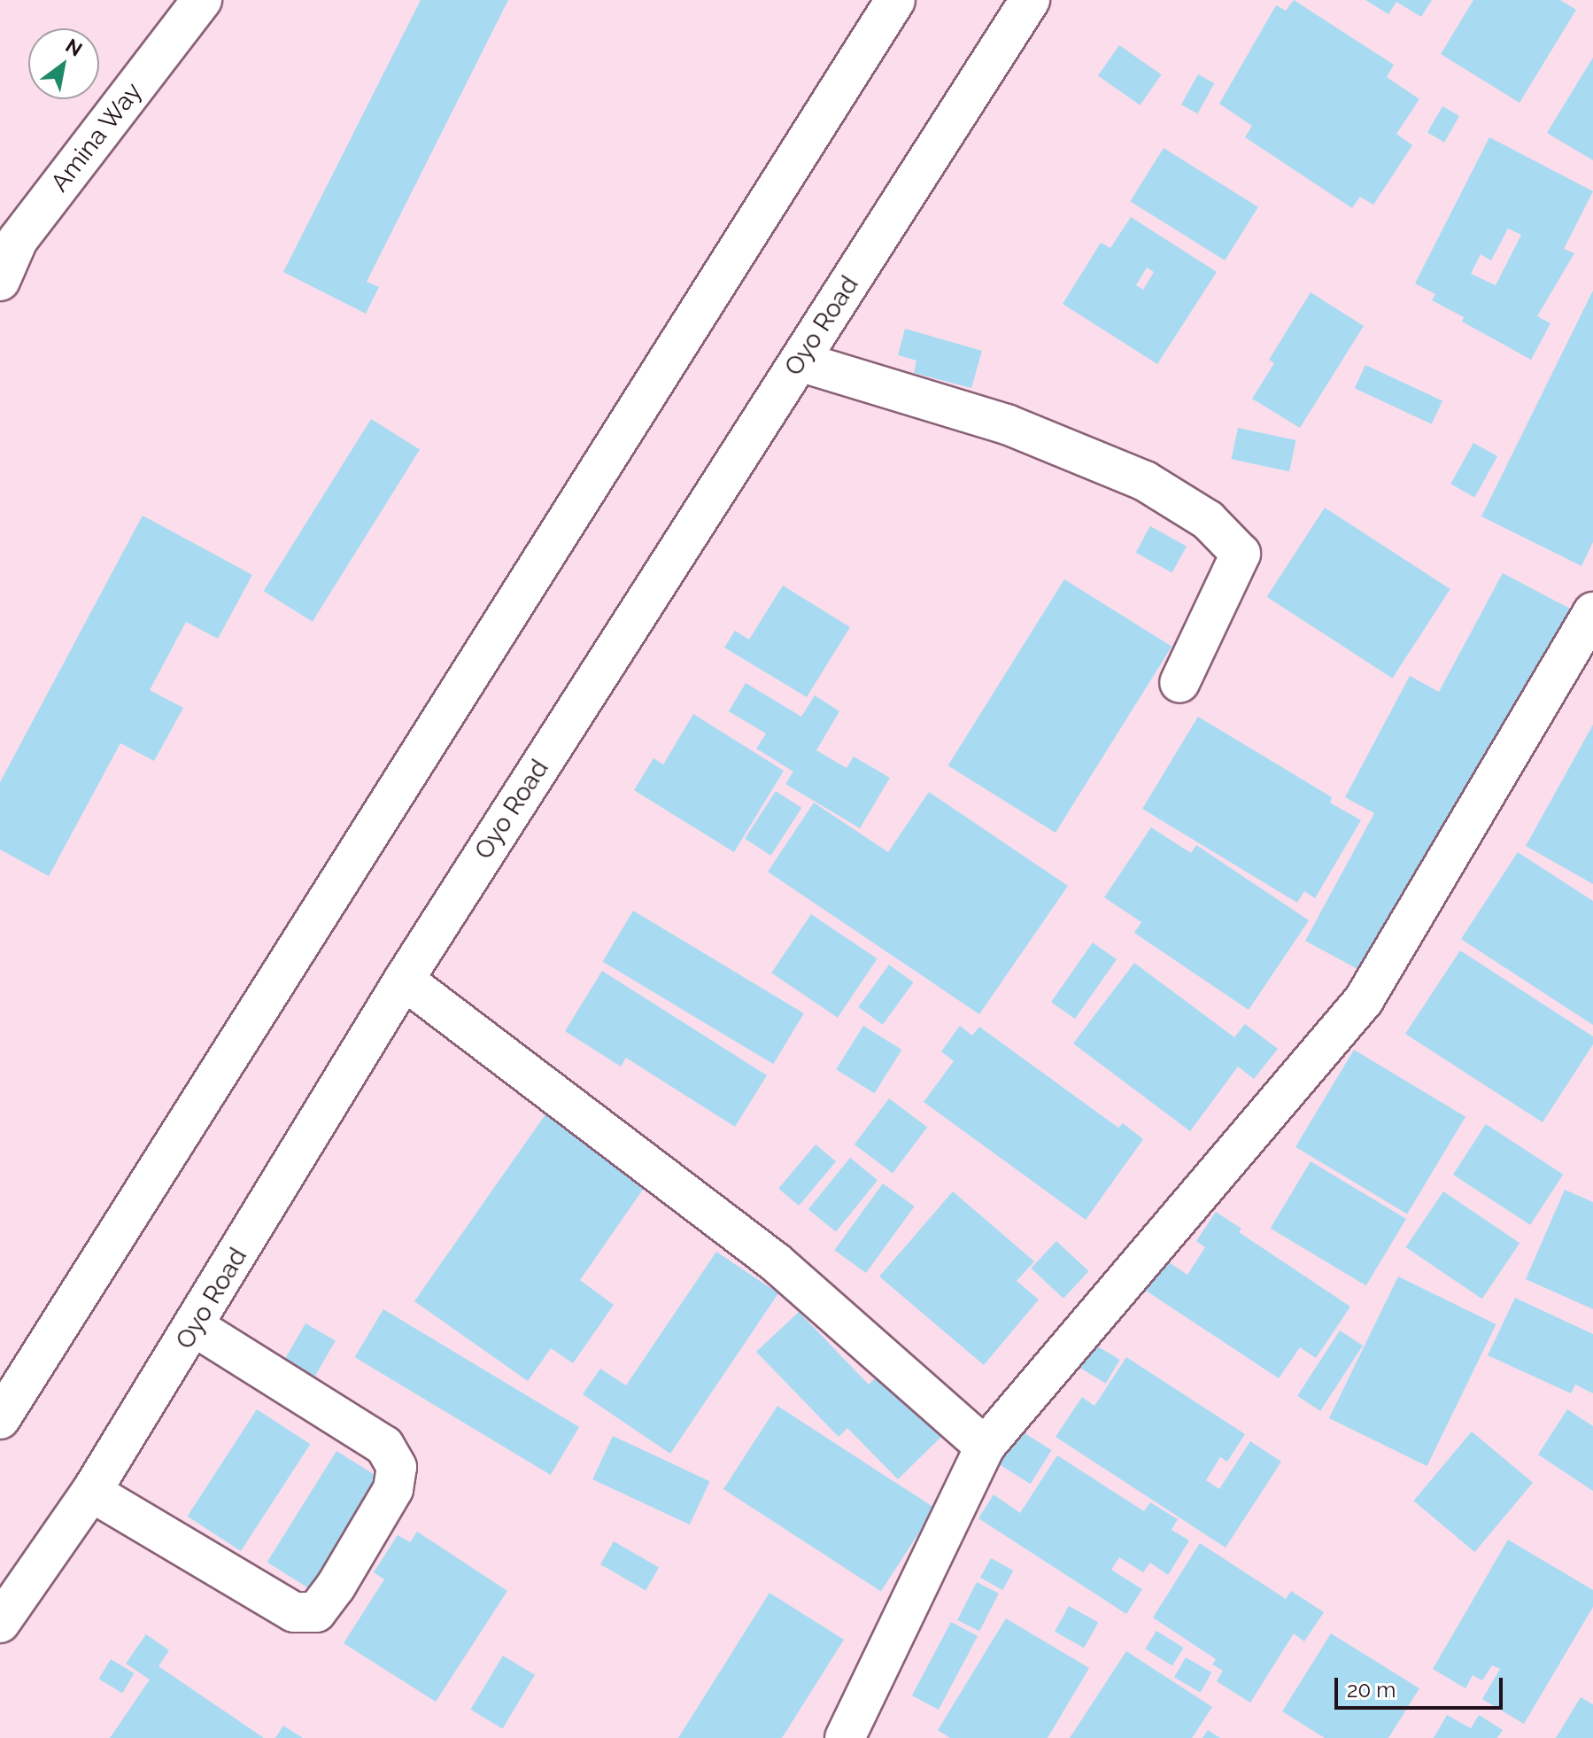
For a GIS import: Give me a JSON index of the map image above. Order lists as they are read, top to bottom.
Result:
{
  "streets": {
    "main road": ["Amina Way", "Oyo Road"]
  },
  "scale_bar": "20 m",
  "north": "top right"
}
